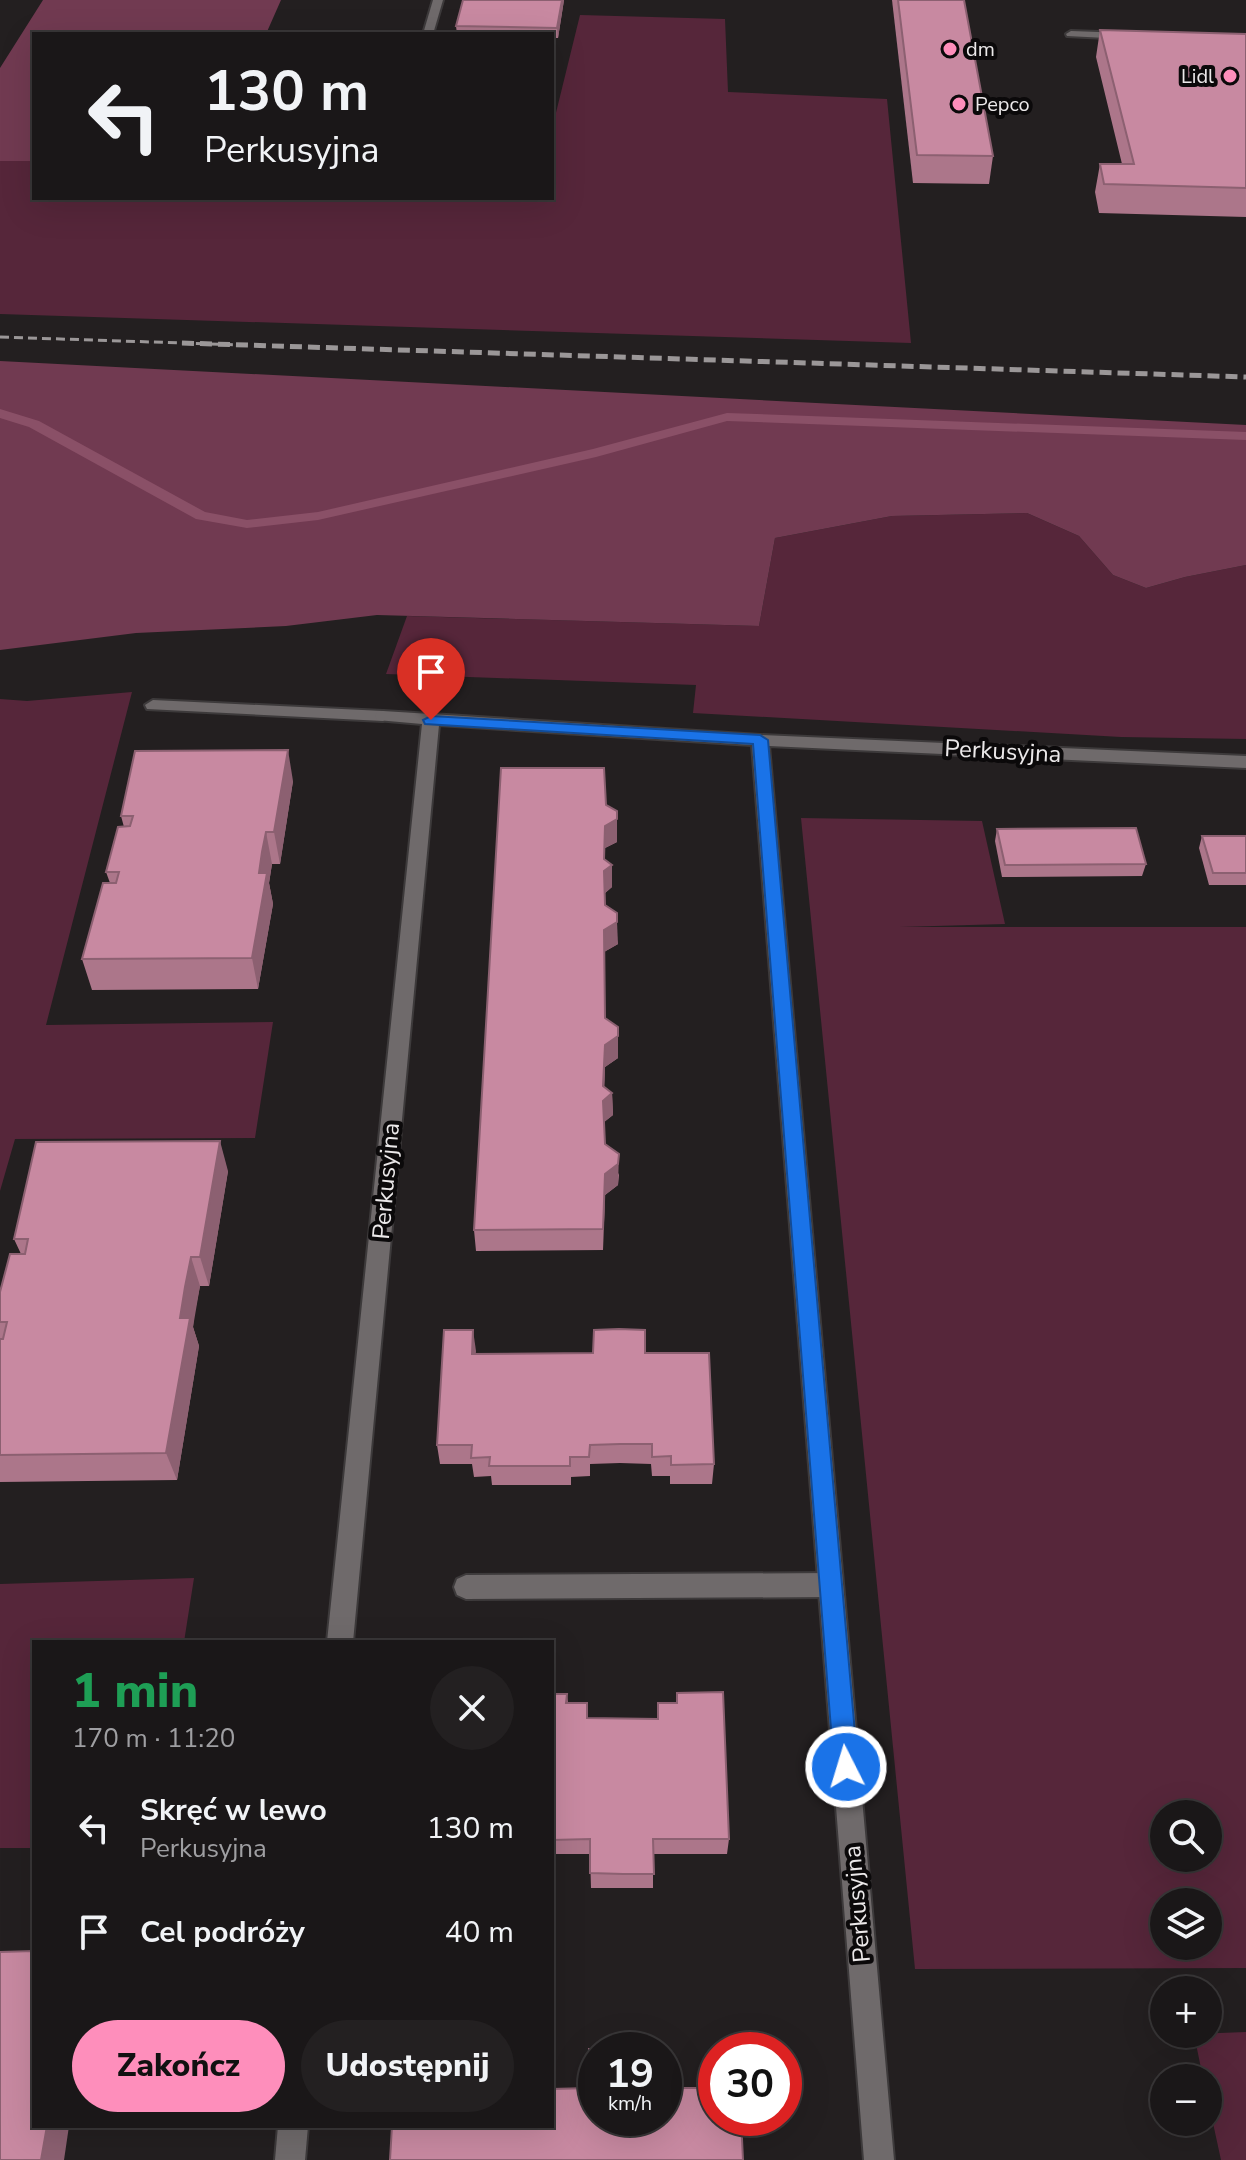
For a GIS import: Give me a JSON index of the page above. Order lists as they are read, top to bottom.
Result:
{
  "streets": {
    "street": ["Perkusyjna"]
  },
  "places": ["dm", "Lidl", "Pepco"],
  "page": {
    "turn": ["130 m", "Perkusyjna"],
    "heading": ["1 min", "170 m · 11:20"],
    "list": [
      {
        "name": "Skręć w lewo",
        "note": "Perkusyjna",
        "value": "130 m"
      },
      {
        "name": "Cel podróży",
        "value": "40 m"
      }
    ],
    "map_buttons": ["+", "−"],
    "buttons": ["Zakończ", "Udostępnij"],
    "speed": "19 km/h",
    "limit": "30"
  }
}
